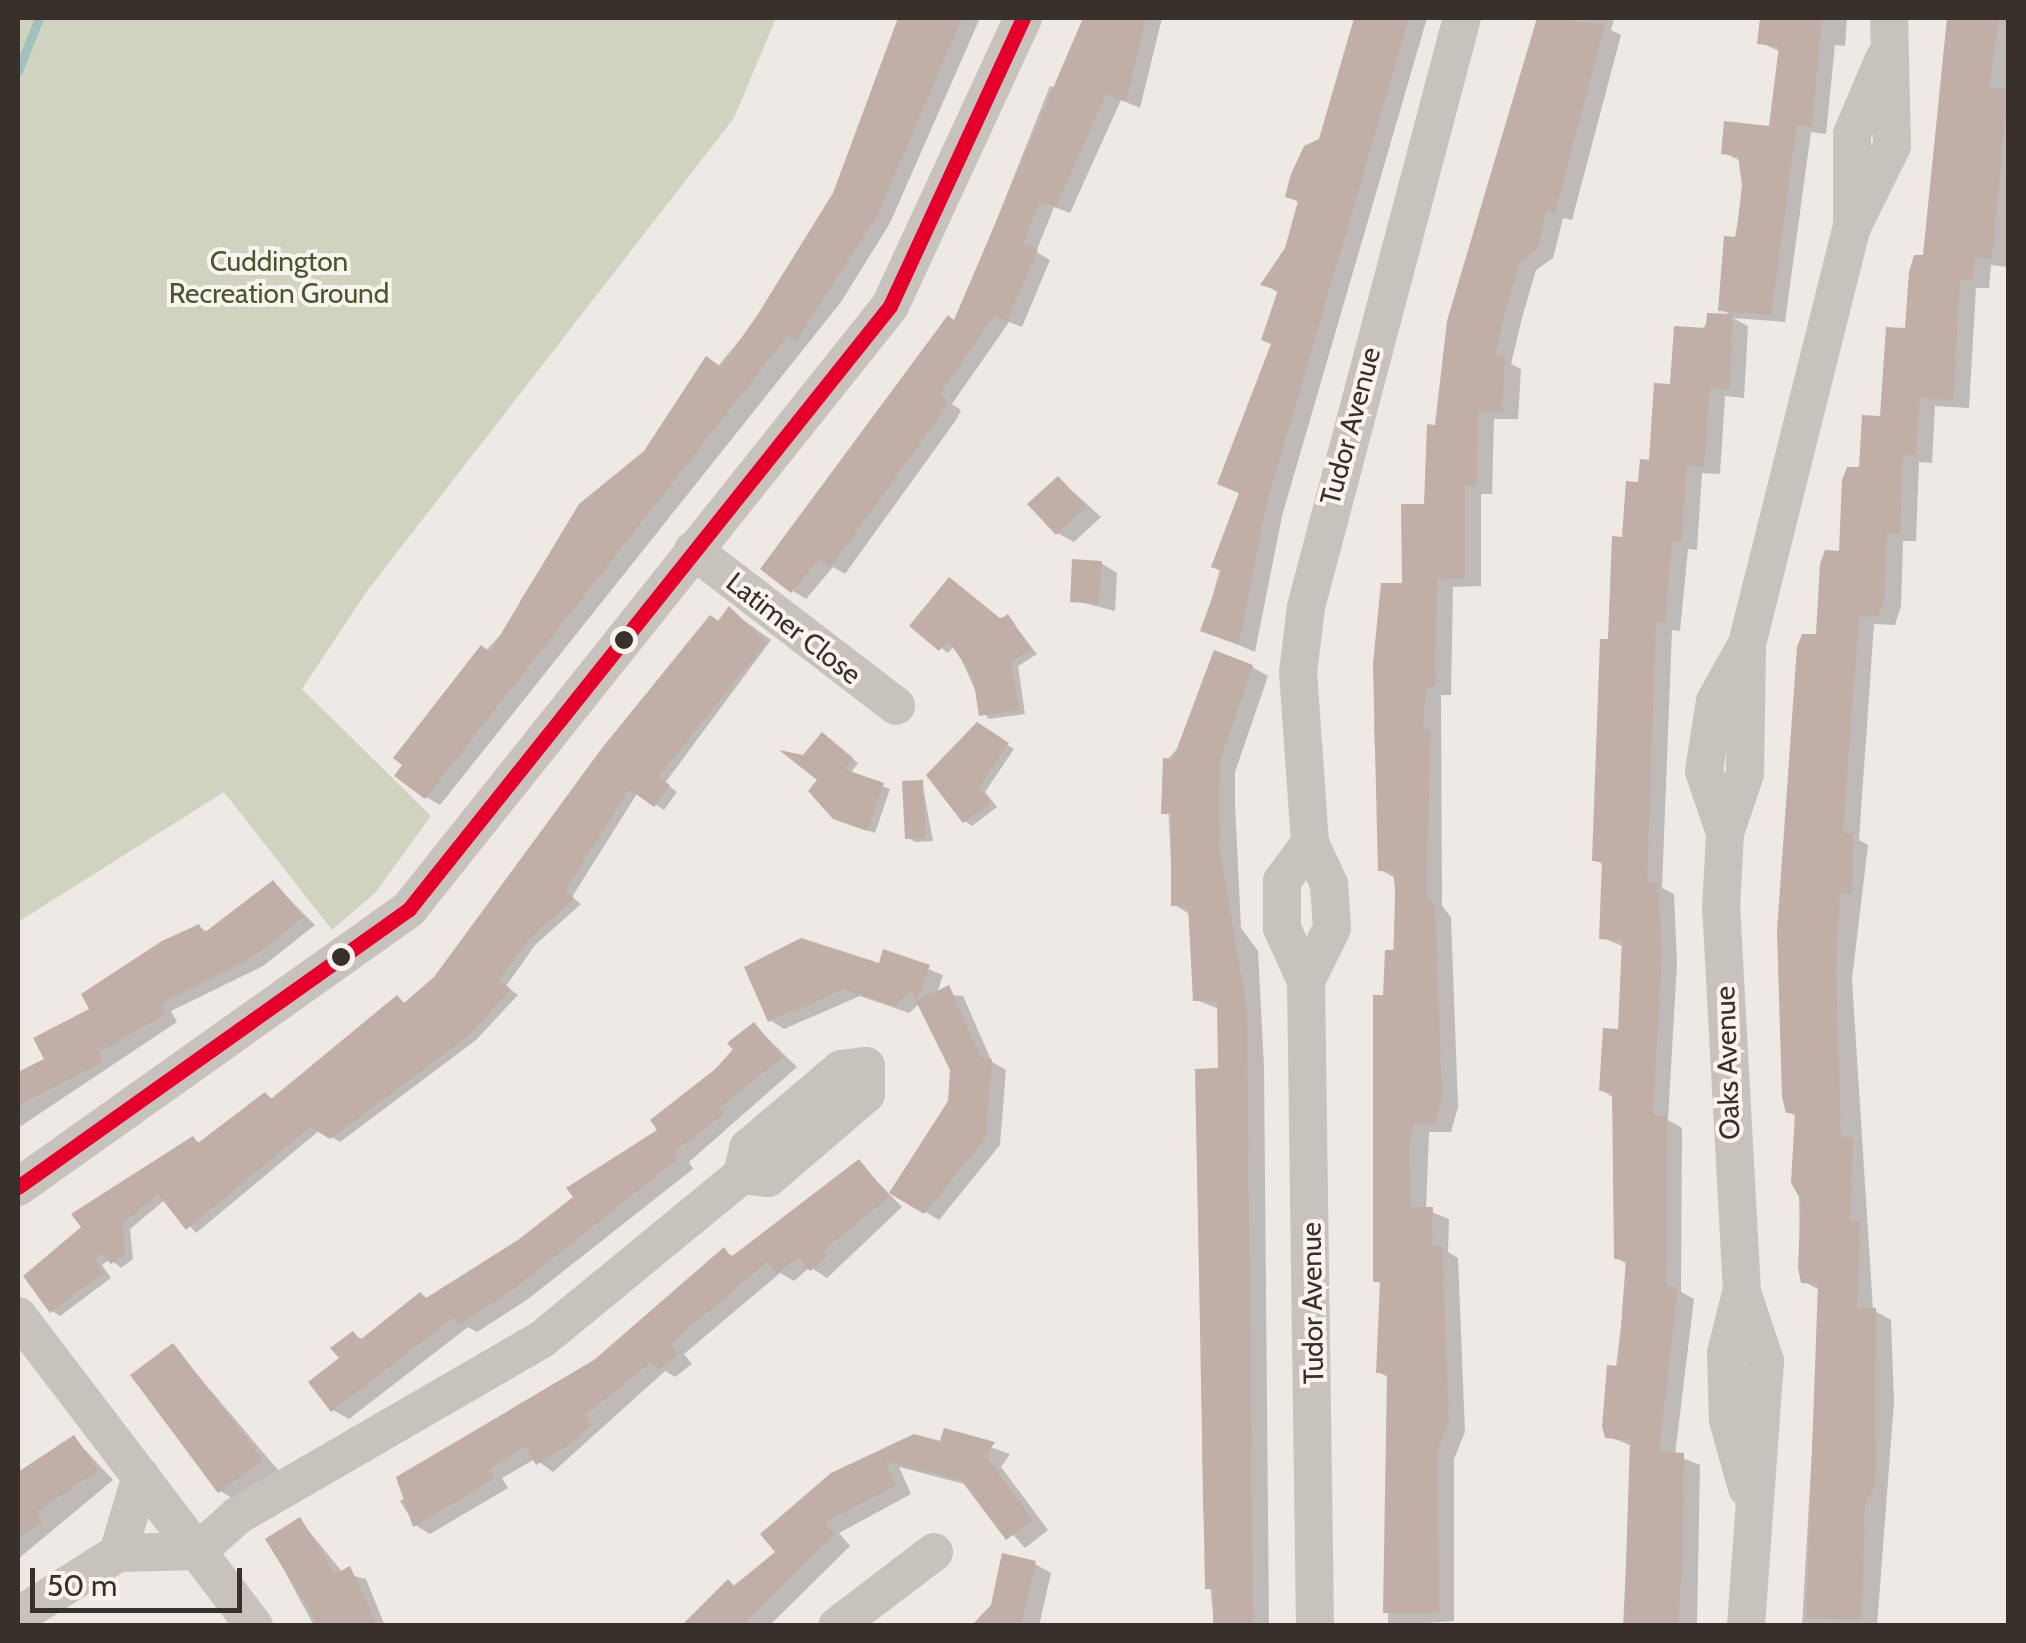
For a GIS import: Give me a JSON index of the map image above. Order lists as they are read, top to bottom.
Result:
{
  "streets": {
    "street": ["Tudor Avenue", "Latimer Close", "Oaks Avenue"]
  },
  "parks": ["Cuddington Recreation Ground"],
  "scale_bar": "50 m"
}
